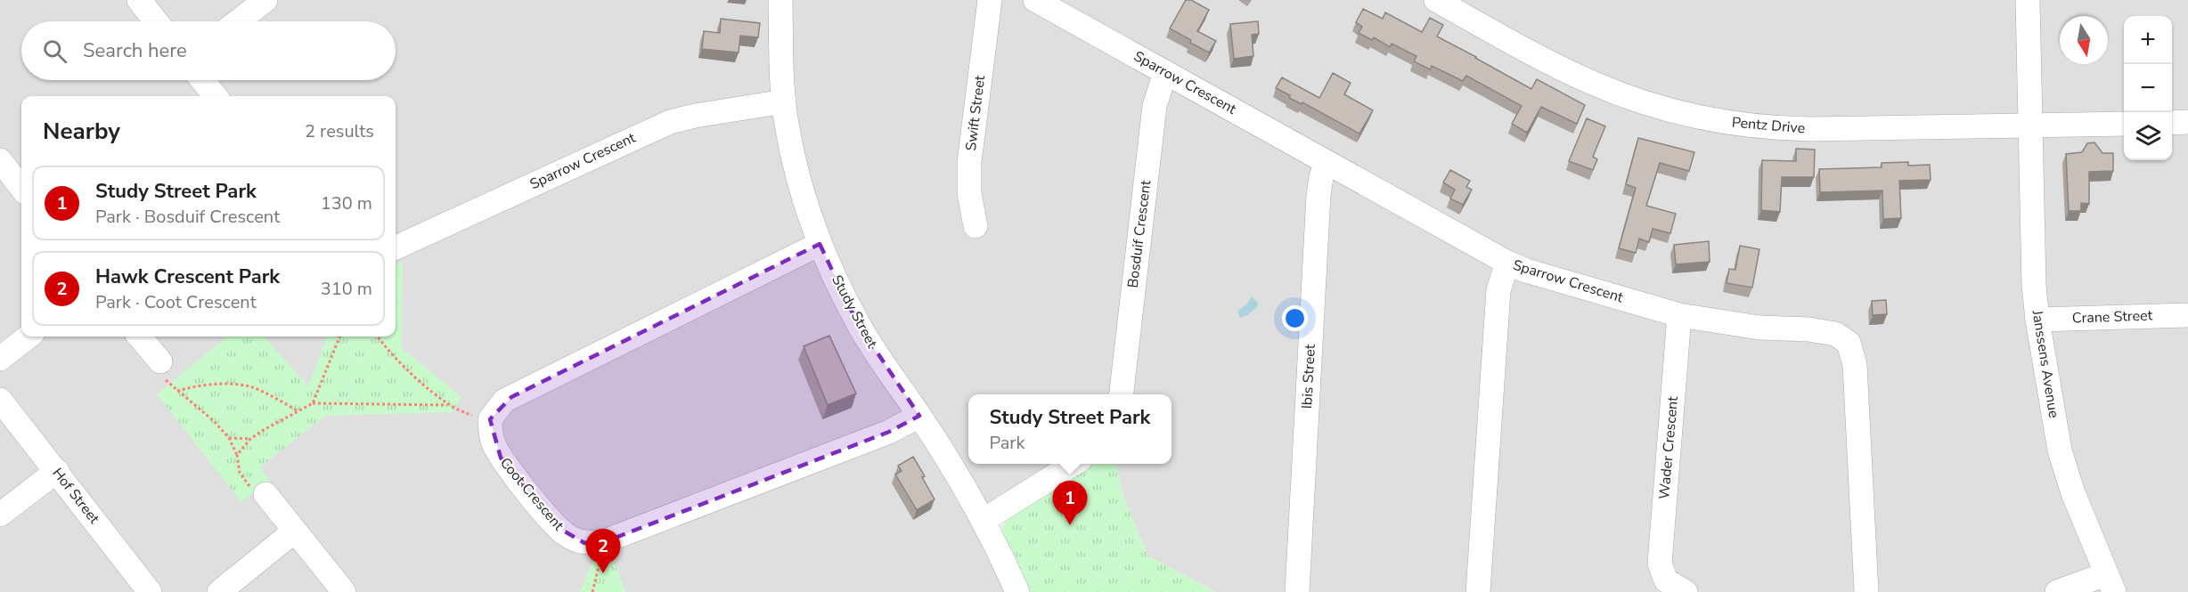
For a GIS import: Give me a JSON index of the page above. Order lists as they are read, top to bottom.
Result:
{
  "streets": {
    "street": [
      "Sparrow Crescent",
      "Swift Street",
      "Pentz Drive",
      "Bosduif Crescent",
      "Study Street",
      "Crane Street",
      "Janssens Avenue",
      "Ibis Street",
      "Wader Crescent",
      "Coot Crescent",
      "Hof Street"
    ]
  },
  "crossings": [
    ["Sparrow Crescent", "Bosduif Crescent"],
    ["Sparrow Crescent", "Study Street"],
    ["Sparrow Crescent", "Ibis Street"],
    ["Sparrow Crescent", "Wader Crescent"],
    ["Pentz Drive", "Janssens Avenue"],
    ["Study Street", "Coot Crescent"],
    ["Crane Street", "Janssens Avenue"]
  ],
  "north": "bottom",
  "page": {
    "map_buttons": ["+", "−"],
    "search": "Search here",
    "heading": ["Nearby", "2 results"],
    "list": [
      {
        "mark": "1",
        "name": "Study Street Park",
        "note": "Park · Bosduif Crescent",
        "value": "130 m"
      },
      {
        "mark": "2",
        "name": "Hawk Crescent Park",
        "note": "Park · Coot Crescent",
        "value": "310 m"
      }
    ],
    "popup": ["Study Street Park", "Park"],
    "pins": ["1", "2"]
  }
}
